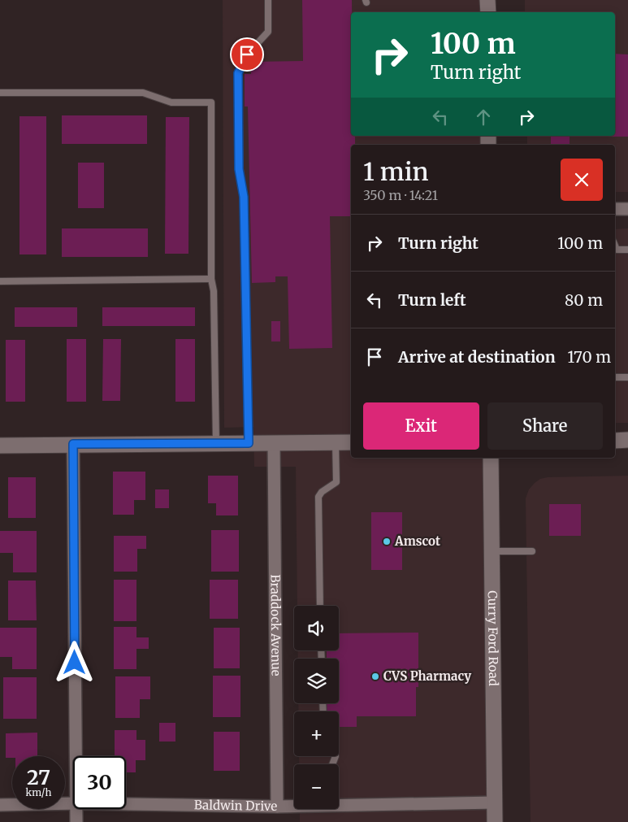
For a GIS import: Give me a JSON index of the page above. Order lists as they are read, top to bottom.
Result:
{
  "streets": {
    "street": ["Braddock Avenue", "Curry Ford Road", "Baldwin Drive"]
  },
  "crossings": [
    ["Braddock Avenue", "Baldwin Drive"],
    ["Curry Ford Road", "Baldwin Drive"]
  ],
  "places": ["Amscot", "CVS Pharmacy"],
  "page": {
    "turn": ["100 m", "Turn right"],
    "heading": ["1 min", "350 m · 14:21"],
    "list": [
      {
        "name": "Turn right",
        "value": "100 m"
      },
      {
        "name": "Turn left",
        "value": "80 m"
      },
      {
        "name": "Arrive at destination",
        "value": "170 m"
      }
    ],
    "buttons": ["Exit", "Share"],
    "map_buttons": ["+", "−"],
    "speed": "27 km/h",
    "limit": "30"
  }
}
